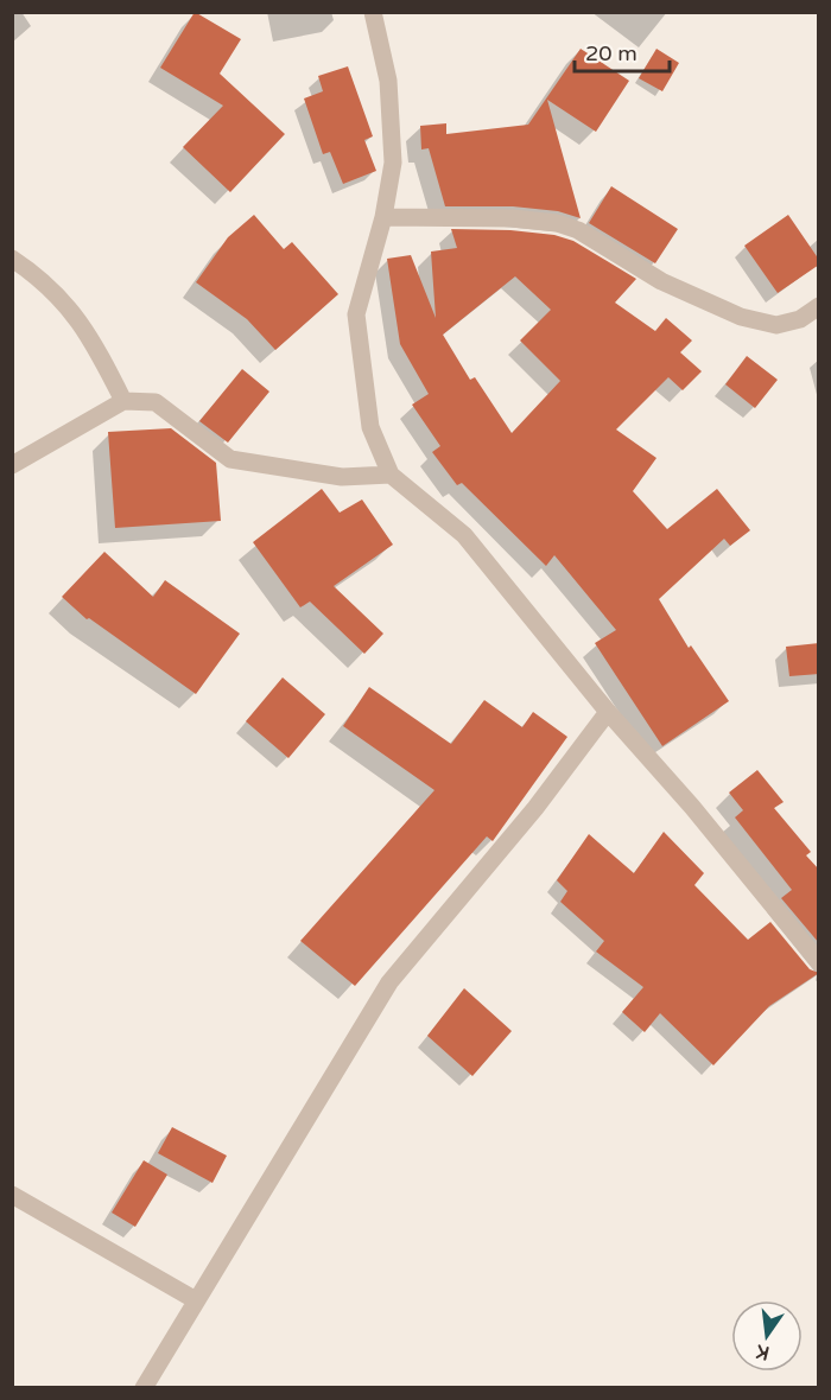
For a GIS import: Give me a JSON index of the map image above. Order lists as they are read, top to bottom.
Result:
{
  "scale_bar": "20 m",
  "north": "bottom"
}
